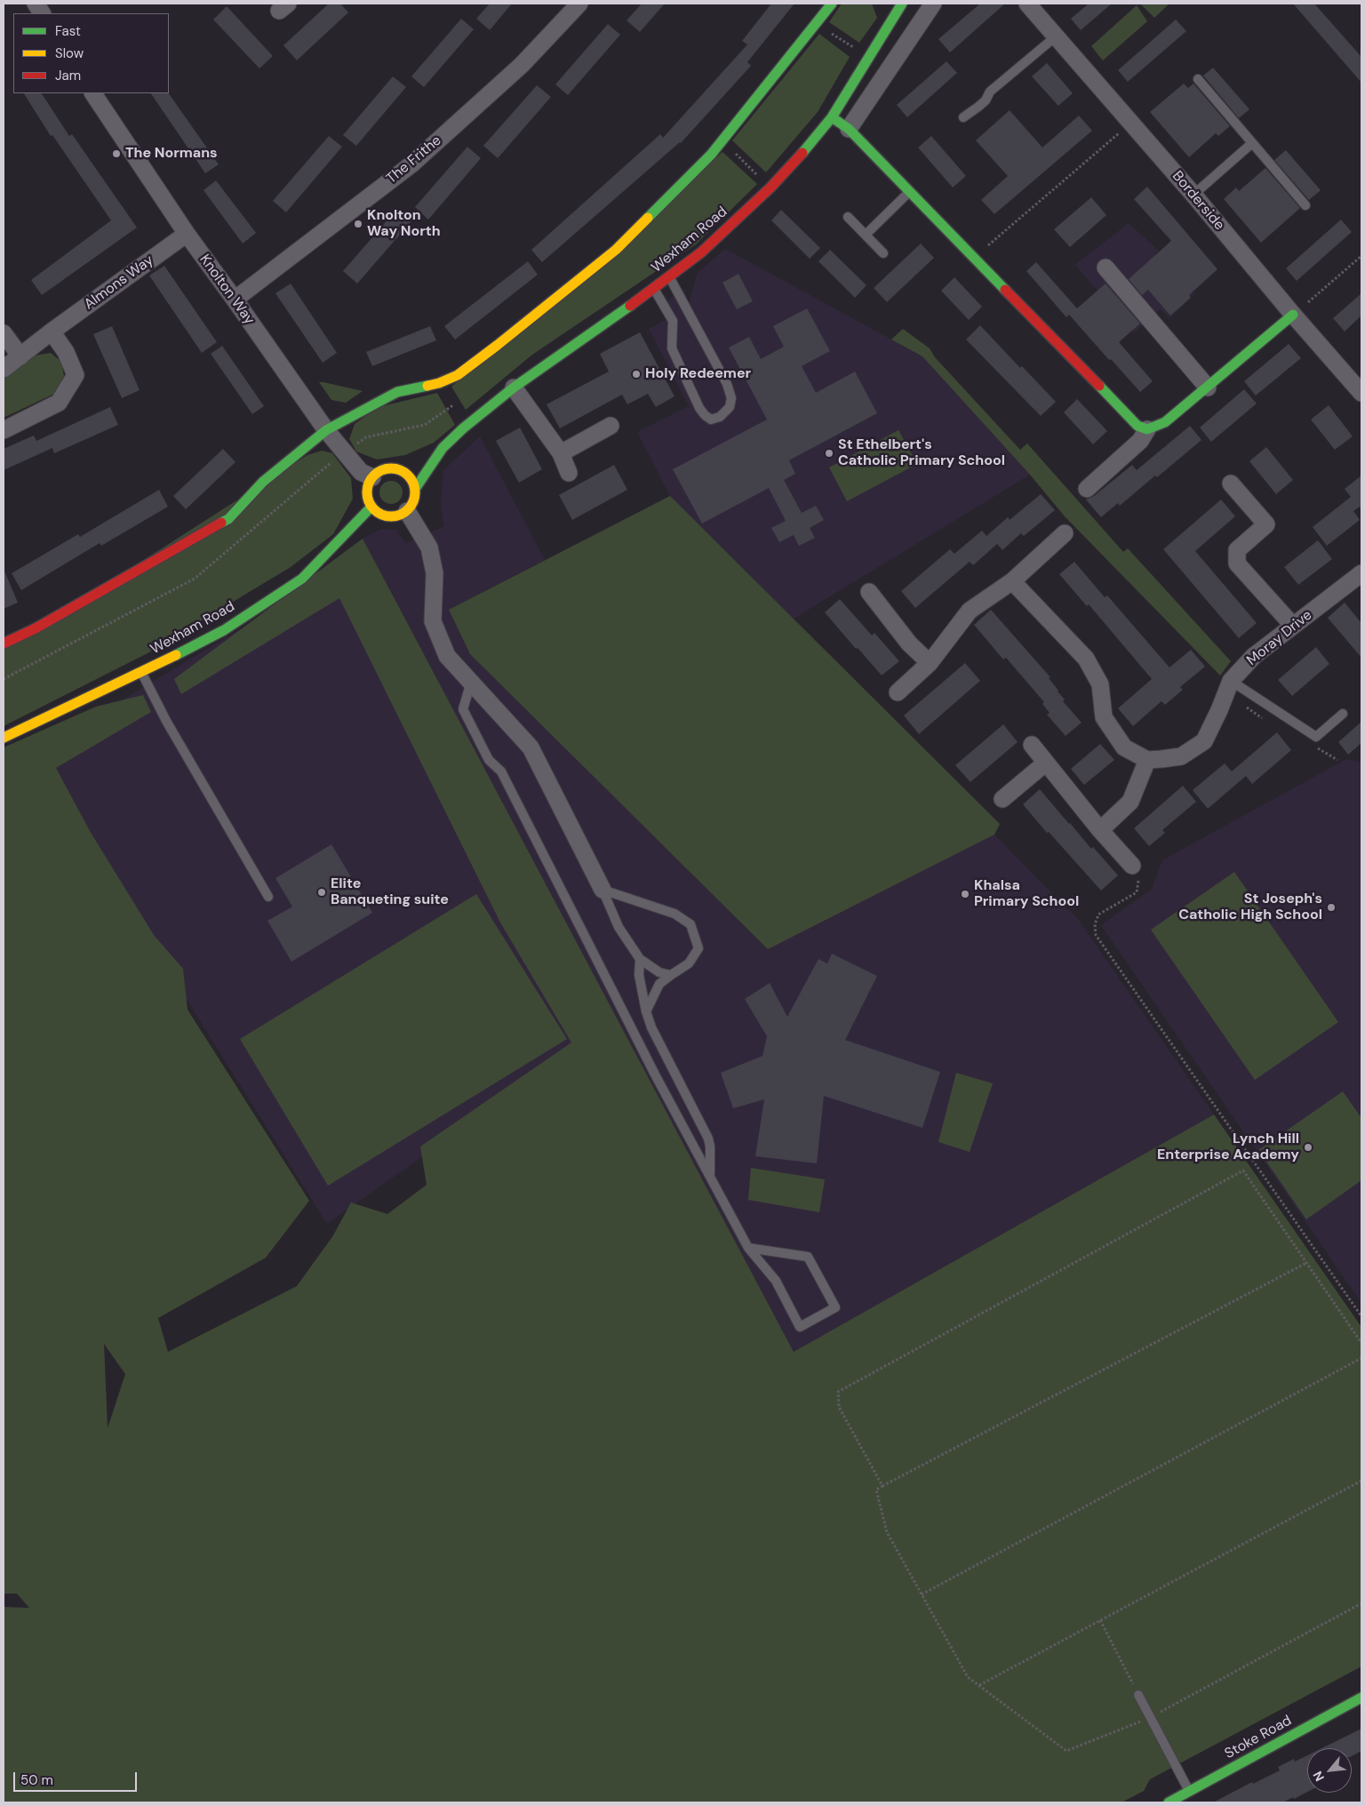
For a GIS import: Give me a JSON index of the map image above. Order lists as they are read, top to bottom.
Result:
{
  "streets": {
    "street": [
      "The Frithe",
      "Borderside",
      "Wexham Road",
      "Almons Way",
      "Knolton Way",
      "Moray Drive",
      "Stoke Road"
    ]
  },
  "crossings": [
    ["The Frithe", "Knolton Way"],
    ["Wexham Road", "Knolton Way"],
    ["Almons Way", "Knolton Way"]
  ],
  "places": [
    "The Normans",
    "Knolton Way North",
    "Holy Redeemer",
    "St Ethelbert's Catholic Primary School",
    "Elite Banqueting suite",
    "Khalsa Primary School",
    "St Joseph's Catholic High School",
    "Lynch Hill Enterprise Academy"
  ],
  "legend": ["Fast", "Slow", "Jam"],
  "scale_bar": "50 m",
  "north": "bottom left"
}
